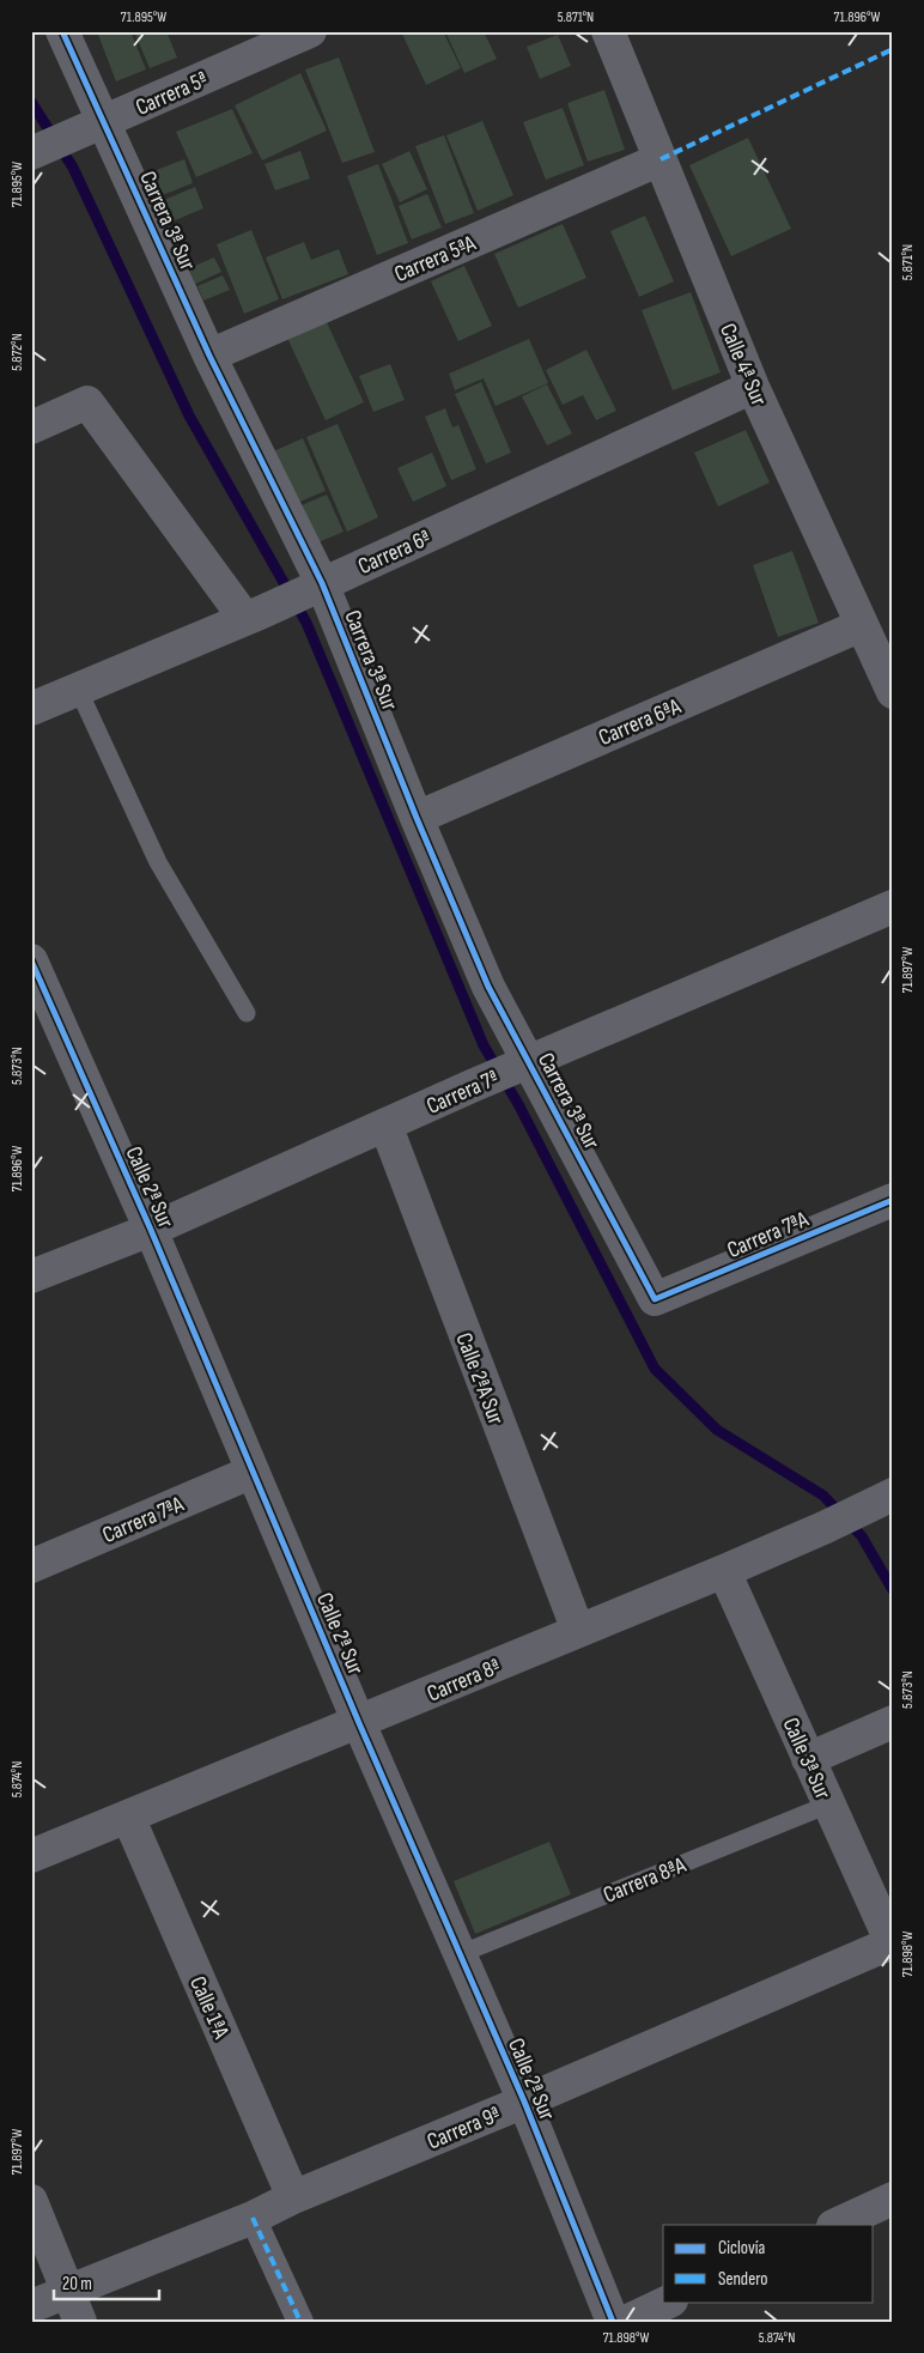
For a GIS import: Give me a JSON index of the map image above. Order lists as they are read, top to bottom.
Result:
{
  "streets": {
    "street": [
      "Carrera 5ª",
      "Carrera 3ª Sur",
      "Carrera 5ªA",
      "Calle 4ª Sur",
      "Carrera 6ª",
      "Carrera 6ªA",
      "Carrera 7ª",
      "Calle 2ª Sur",
      "Carrera 7ªA",
      "Calle 2ªA Sur",
      "Carrera 8ª",
      "Calle 3ª Sur",
      "Calle 1ªA",
      "Carrera 9ª"
    ],
    "lane": ["Carrera 8ªA"]
  },
  "crossings": [
    ["Carrera 5ª", "Carrera 3ª Sur"],
    ["Carrera 3ª Sur", "Carrera 5ªA"],
    ["Carrera 3ª Sur", "Carrera 6ª"],
    ["Carrera 3ª Sur", "Carrera 6ªA"],
    ["Carrera 3ª Sur", "Carrera 7ª"],
    ["Carrera 3ª Sur", "Carrera 7ªA"],
    ["Carrera 5ªA", "Calle 4ª Sur"],
    ["Calle 4ª Sur", "Carrera 6ª"],
    ["Calle 4ª Sur", "Carrera 6ªA"],
    ["Carrera 7ª", "Calle 2ª Sur"],
    ["Carrera 7ª", "Calle 2ªA Sur"],
    ["Calle 2ª Sur", "Carrera 7ªA"],
    ["Calle 2ª Sur", "Carrera 8ª"],
    ["Calle 2ª Sur", "Carrera 8ªA"],
    ["Calle 2ª Sur", "Carrera 9ª"],
    ["Calle 2ªA Sur", "Carrera 8ª"],
    ["Carrera 8ª", "Calle 3ª Sur"],
    ["Carrera 8ª", "Calle 1ªA"],
    ["Calle 3ª Sur", "Carrera 8ªA"],
    ["Calle 3ª Sur", "Carrera 9ª"],
    ["Calle 1ªA", "Carrera 9ª"]
  ],
  "legend": ["Ciclovía", "Sendero"],
  "scale_bar": "20 m",
  "coordinates": [
    "71.895°W",
    "5.871°N",
    "71.896°W",
    "5.872°N",
    "71.897°W",
    "5.873°N",
    "5.874°N",
    "71.898°W"
  ]
}
